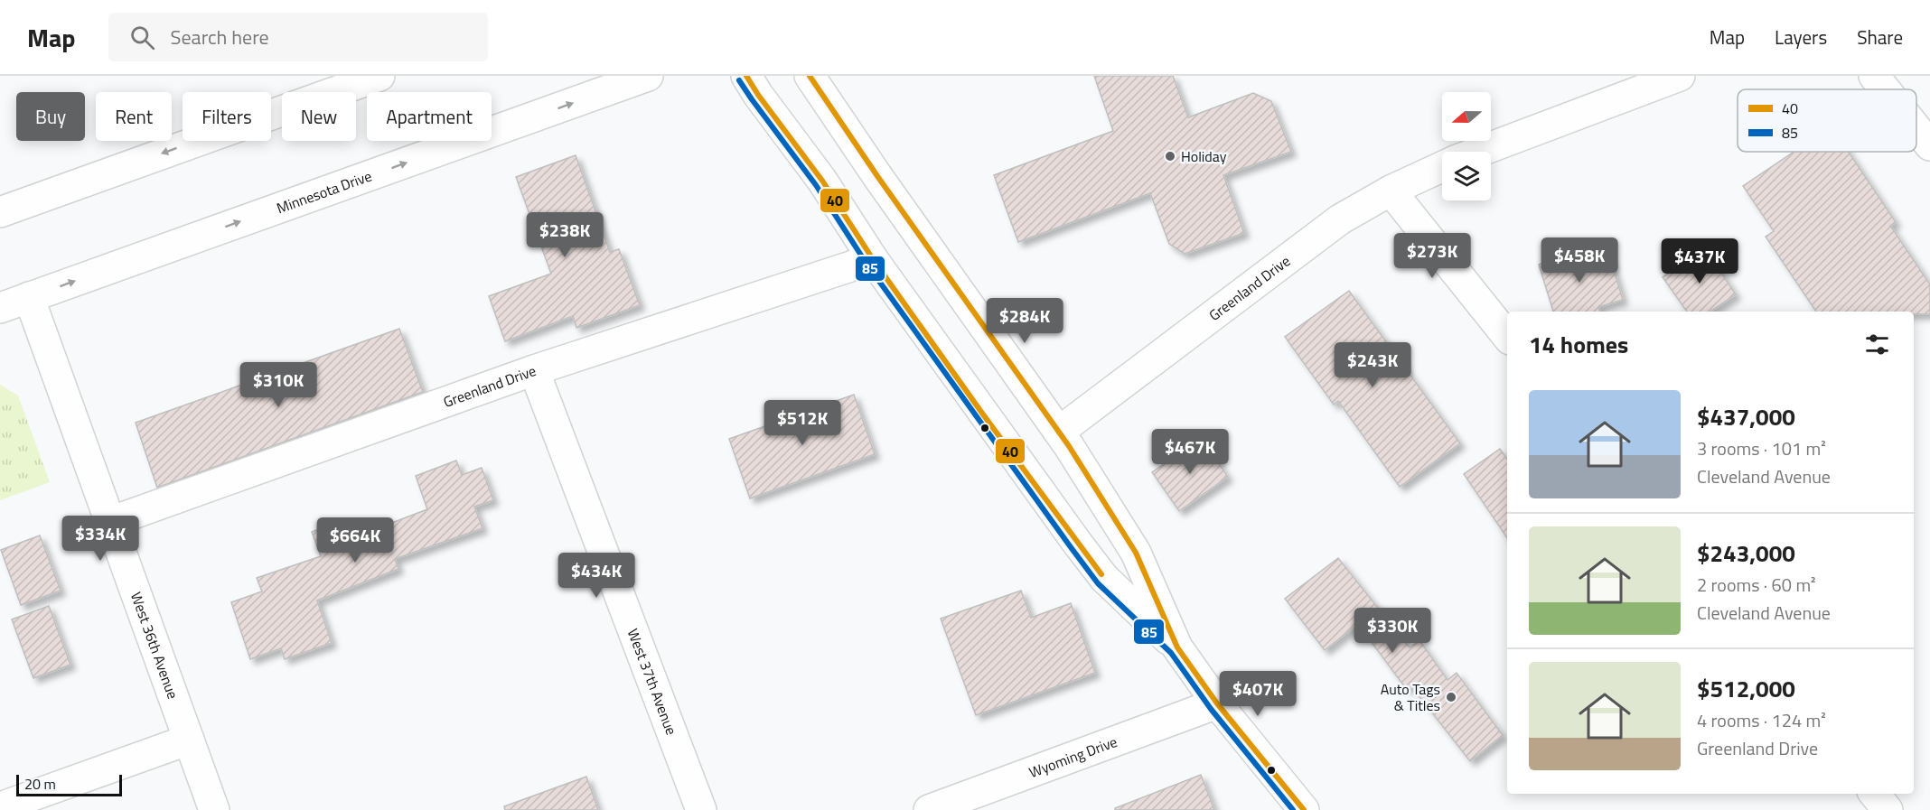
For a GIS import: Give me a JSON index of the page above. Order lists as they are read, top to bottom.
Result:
{
  "streets": {
    "street": [
      "Minnesota Drive",
      "Greenland Drive",
      "West 36th Avenue",
      "West 37th Avenue",
      "Wyoming Drive"
    ]
  },
  "crossings": [
    ["Minnesota Drive", "West 36th Avenue"],
    ["Greenland Drive", "West 36th Avenue"],
    ["Greenland Drive", "West 37th Avenue"]
  ],
  "places": ["Holiday", "Auto Tags & Titles"],
  "lines": ["transit line 40", "transit line 85"],
  "legend": ["40", "85"],
  "scale_bar": "20 m",
  "north": "left",
  "page": {
    "header": "Map",
    "search": "Search here",
    "nav": ["Map", "Layers", "Share"],
    "chip": [
      "Buy",
      "Rent",
      "Filters",
      "New",
      "Apartment"
    ],
    "price": [
      "$238K",
      "$273K",
      "$458K",
      "$437K",
      "$284K",
      "$243K",
      "$310K",
      "$512K",
      "$467K",
      "$334K",
      "$664K",
      "$434K",
      "$330K",
      "$407K"
    ],
    "heading": "14 homes",
    "list": [
      {
        "name": "$437,000",
        "note": "3 rooms · 101 m² · Cleveland Avenue"
      },
      {
        "name": "$243,000",
        "note": "2 rooms · 60 m² · Cleveland Avenue"
      },
      {
        "name": "$512,000",
        "note": "4 rooms · 124 m² · Greenland Drive"
      }
    ],
    "scale": "20 m"
  }
}
